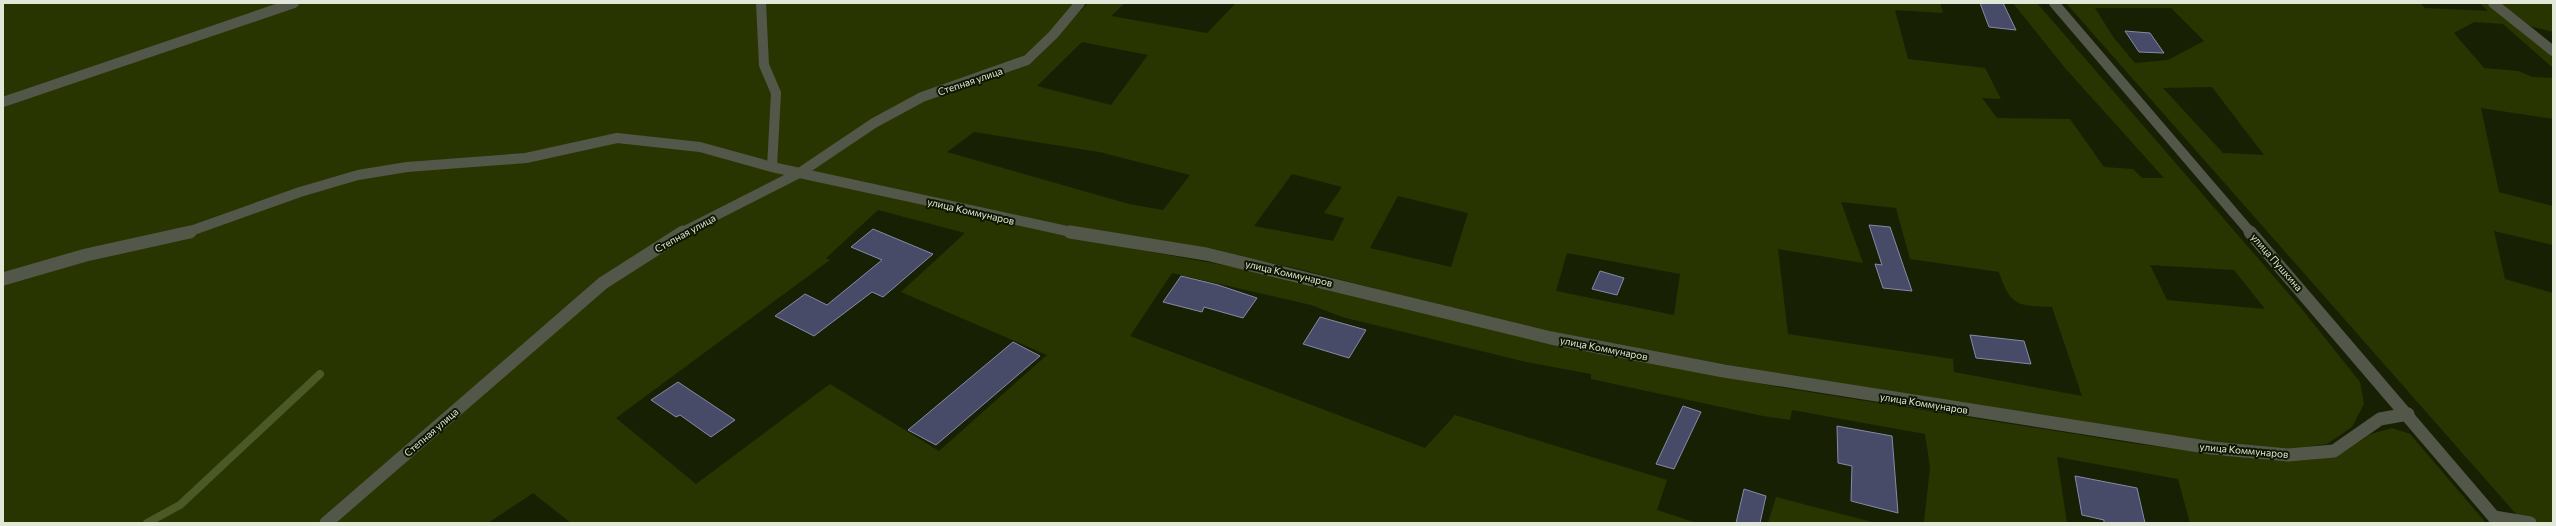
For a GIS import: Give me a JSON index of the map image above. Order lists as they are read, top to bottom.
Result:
{
  "streets": {
    "street": ["Степная улица", "улица Коммунаров", "улица Пушкина"]
  },
  "crossings": [
    ["Степная улица", "улица Коммунаров"],
    ["улица Коммунаров", "улица Пушкина"]
  ]
}
